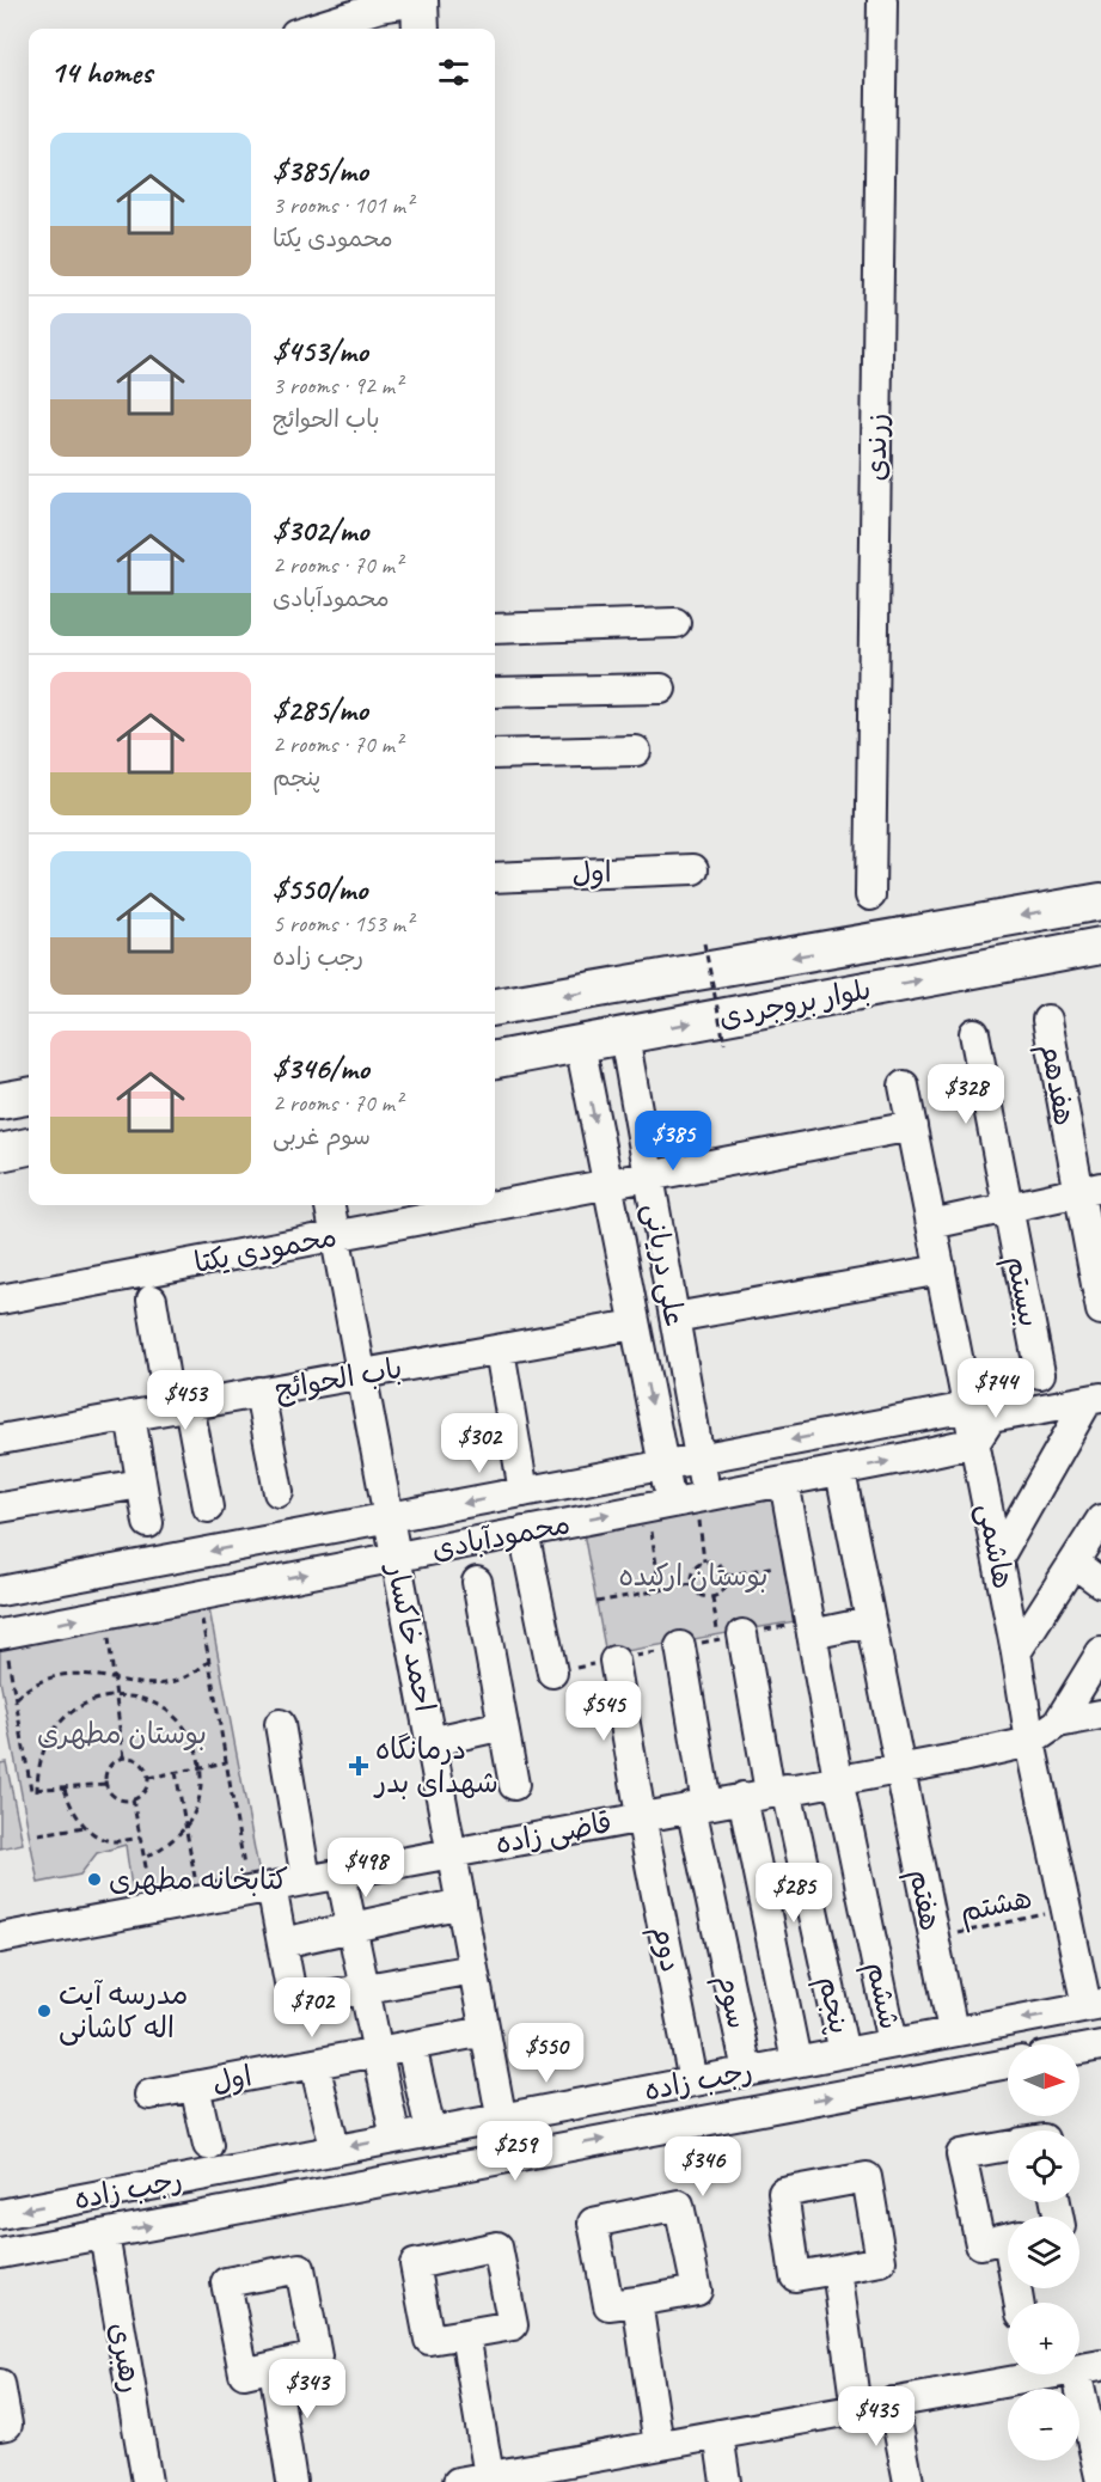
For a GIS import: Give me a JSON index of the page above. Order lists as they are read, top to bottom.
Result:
{
  "streets": {
    "main road": ["بلوار بروجردی"],
    "street": [
      "زرندی",
      "اول",
      "هفدهم",
      "محمودی یکتا",
      "علی دریانی",
      "بیستم",
      "باب الحوائج",
      "محمودآبادی",
      "هاشمی",
      "احمد خاکسار",
      "قاضی زاده",
      "هفتم",
      "دوم",
      "ششم",
      "سوم",
      "پنجم",
      "رجب زاده",
      "رهبری"
    ],
    "path": ["هشتم"]
  },
  "crossings": [
    ["اول", "احمد خاکسار"],
    ["بلوار بروجردی", "علی دریانی"],
    ["محمودی یکتا", "علی دریانی"],
    ["محمودی یکتا", "هاشمی"],
    ["محمودی یکتا", "احمد خاکسار"],
    ["علی دریانی", "محمودآبادی"],
    ["باب الحوائج", "احمد خاکسار"],
    ["محمودآبادی", "هاشمی"],
    ["محمودآبادی", "احمد خاکسار"],
    ["محمودآبادی", "هفتم"],
    ["محمودآبادی", "ششم"],
    ["هاشمی", "قاضی زاده"],
    ["هاشمی", "هشتم"],
    ["هاشمی", "رجب زاده"],
    ["احمد خاکسار", "قاضی زاده"],
    ["احمد خاکسار", "رجب زاده"],
    ["قاضی زاده", "هفتم"],
    ["قاضی زاده", "دوم"],
    ["قاضی زاده", "ششم"],
    ["قاضی زاده", "سوم"],
    ["قاضی زاده", "پنجم"],
    ["هفتم", "هشتم"],
    ["هفتم", "رجب زاده"],
    ["دوم", "رجب زاده"],
    ["ششم", "رجب زاده"],
    ["سوم", "رجب زاده"],
    ["پنجم", "رجب زاده"],
    ["رجب زاده", "رهبری"]
  ],
  "parks": ["بوستان ارکیده", "بوستان مطهری"],
  "places": {
    "health": ["درمانگاه شهدای بدر"],
    "other": ["کتابخانه مطهری", "مدرسه آیت اله کاشانی"]
  },
  "north": "right",
  "page": {
    "heading": "14 homes",
    "list": [
      {
        "name": "$385/mo",
        "note": "3 rooms · 101 m² · محمودی یکتا"
      },
      {
        "name": "$453/mo",
        "note": "3 rooms · 92 m² · باب الحوائج"
      },
      {
        "name": "$302/mo",
        "note": "2 rooms · 70 m² · محمودآبادی"
      },
      {
        "name": "$285/mo",
        "note": "2 rooms · 70 m² · پنجم"
      },
      {
        "name": "$550/mo",
        "note": "5 rooms · 153 m² · رجب زاده"
      },
      {
        "name": "$346/mo",
        "note": "2 rooms · 70 m² · سوم غربی"
      }
    ],
    "price": [
      "$328",
      "$385",
      "$744",
      "$453",
      "$302",
      "$545",
      "$498",
      "$285",
      "$702",
      "$550",
      "$259",
      "$346",
      "$343",
      "$435"
    ],
    "map_buttons": ["+", "−"]
  }
}
